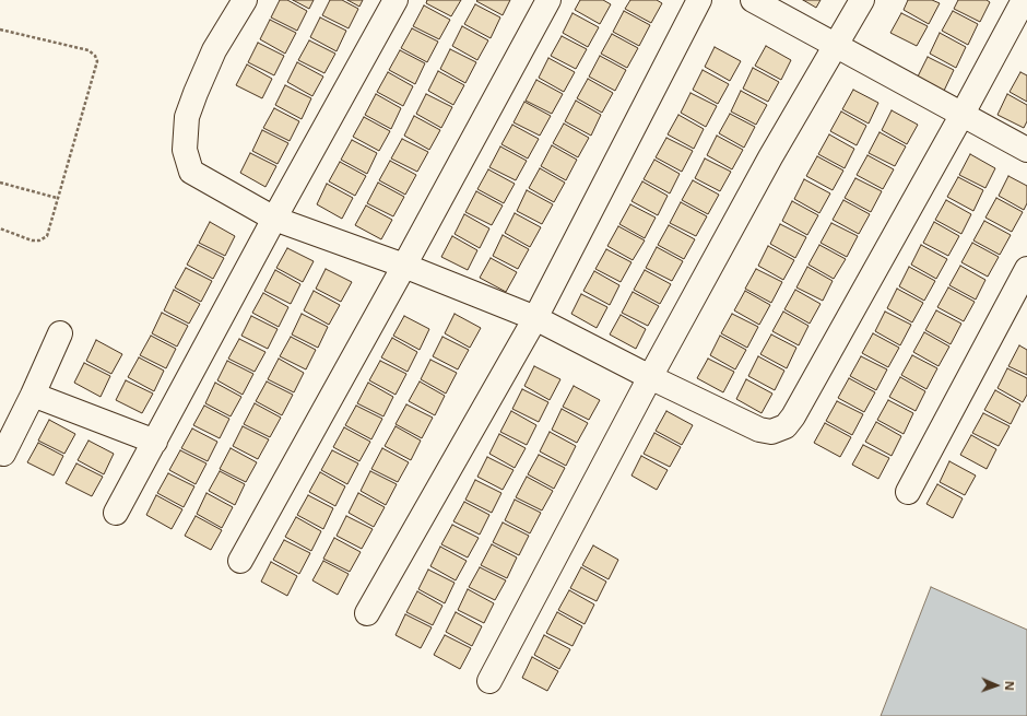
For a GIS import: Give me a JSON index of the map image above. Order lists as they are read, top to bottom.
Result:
{
  "north": "right"
}
